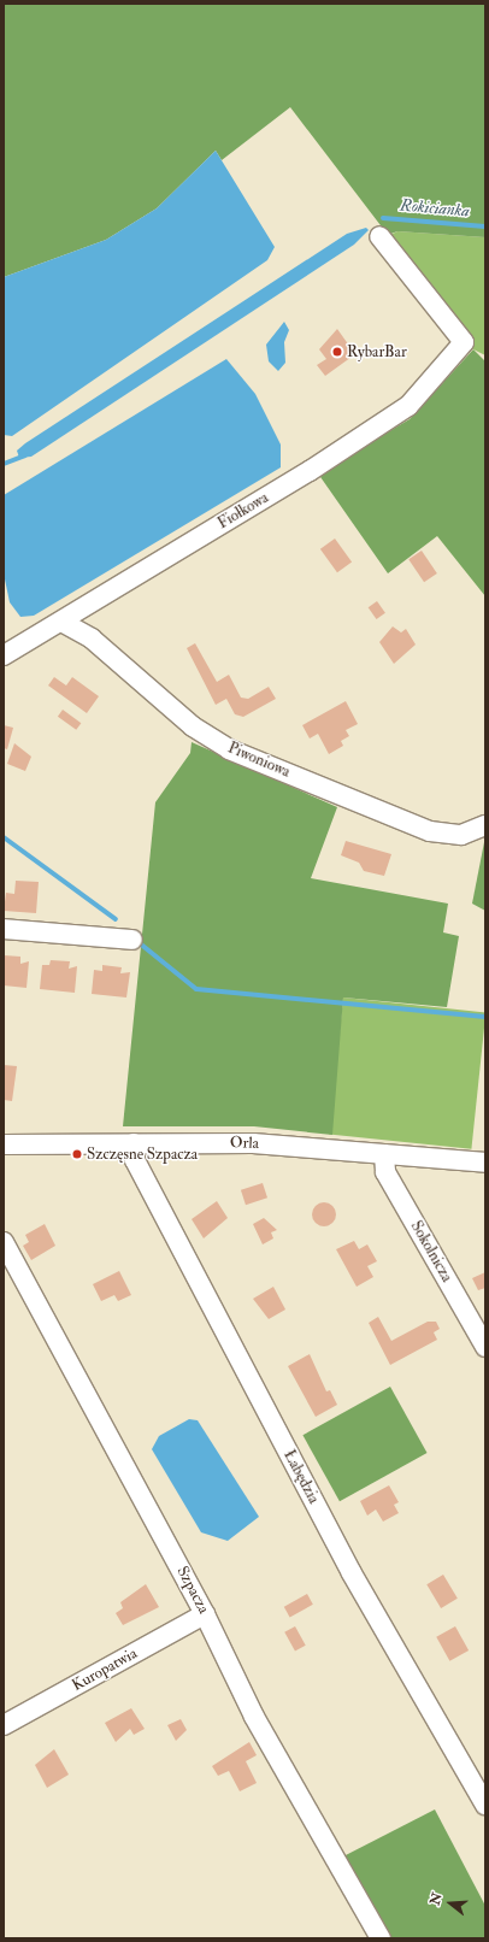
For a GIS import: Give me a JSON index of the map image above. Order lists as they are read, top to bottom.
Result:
{
  "streets": {
    "street": [
      "Fiołkowa",
      "Piwoniowa",
      "Orla",
      "Sokolnicza",
      "Łabędzia",
      "Szpacza",
      "Kuropatwia"
    ]
  },
  "crossings": [
    ["Fiołkowa", "Piwoniowa"],
    ["Orla", "Sokolnicza"],
    ["Orla", "Łabędzia"],
    ["Szpacza", "Kuropatwia"]
  ],
  "water": ["Rokicianka"],
  "places": ["RybarBar", "Szczęsne Szpacza"],
  "north": "left"
}
